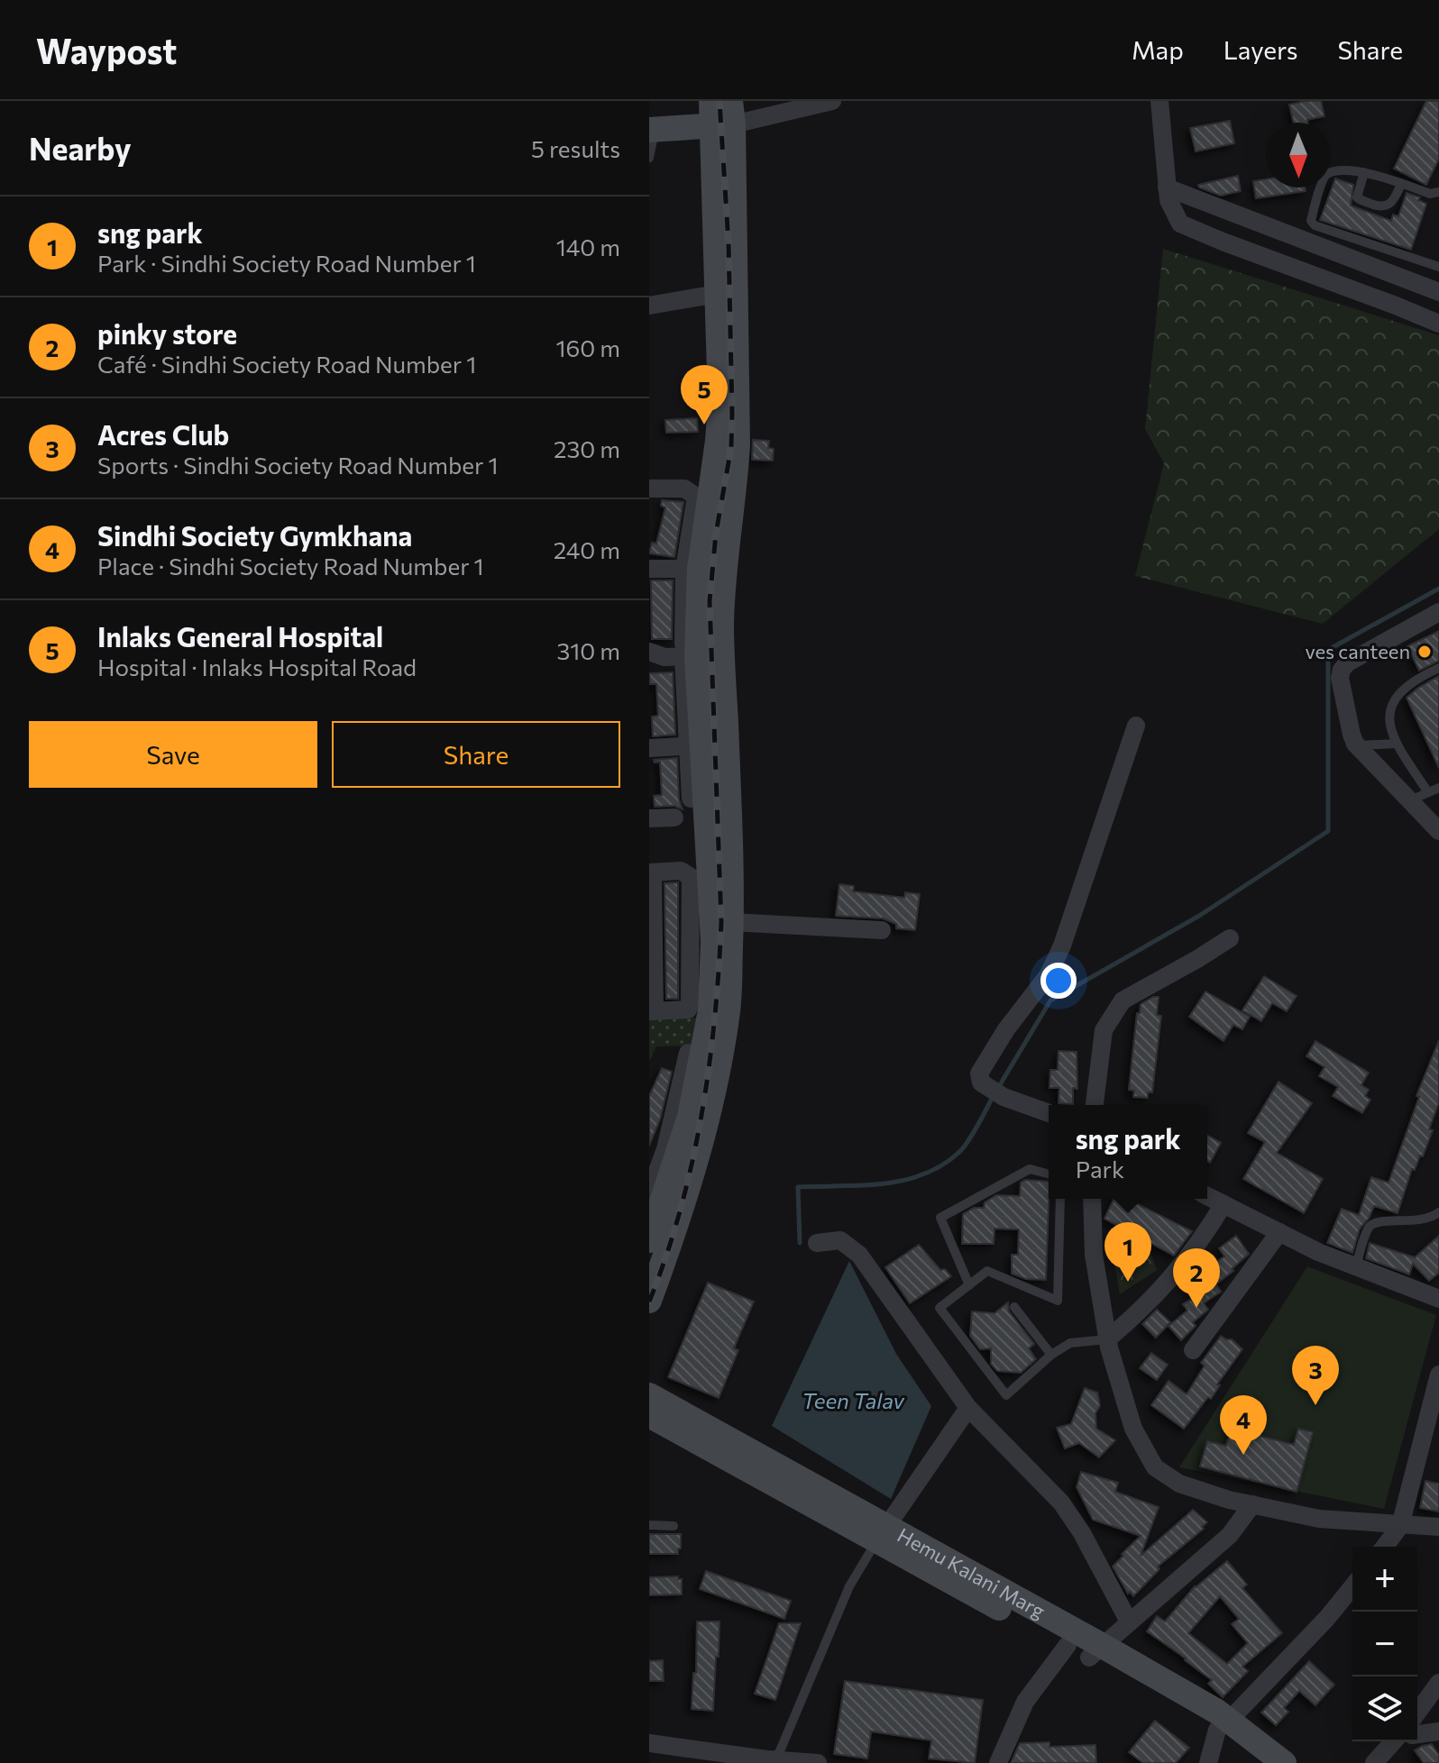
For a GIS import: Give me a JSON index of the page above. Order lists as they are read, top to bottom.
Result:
{
  "streets": {
    "main road": ["Hemu Kalani Marg"]
  },
  "water": ["Teen Talav"],
  "places": ["ves canteen"],
  "north": "bottom",
  "page": {
    "header": "Waypost",
    "nav": ["Map", "Layers", "Share"],
    "heading": ["Nearby", "5 results"],
    "list": [
      {
        "mark": "1",
        "name": "sng park",
        "note": "Park · Sindhi Society Road Number 1",
        "value": "140 m"
      },
      {
        "mark": "2",
        "name": "pinky store",
        "note": "Café · Sindhi Society Road Number 1",
        "value": "160 m"
      },
      {
        "mark": "3",
        "name": "Acres Club",
        "note": "Sports · Sindhi Society Road Number 1",
        "value": "230 m"
      },
      {
        "mark": "4",
        "name": "Sindhi Society Gymkhana",
        "note": "Place · Sindhi Society Road Number 1",
        "value": "240 m"
      },
      {
        "mark": "5",
        "name": "Inlaks General Hospital",
        "note": "Hospital · Inlaks Hospital Road",
        "value": "310 m"
      }
    ],
    "pins": [
      "5",
      "1",
      "2",
      "3",
      "4"
    ],
    "buttons": ["Save", "Share"],
    "popup": ["sng park", "Park"],
    "map_buttons": ["+", "−"]
  }
}
